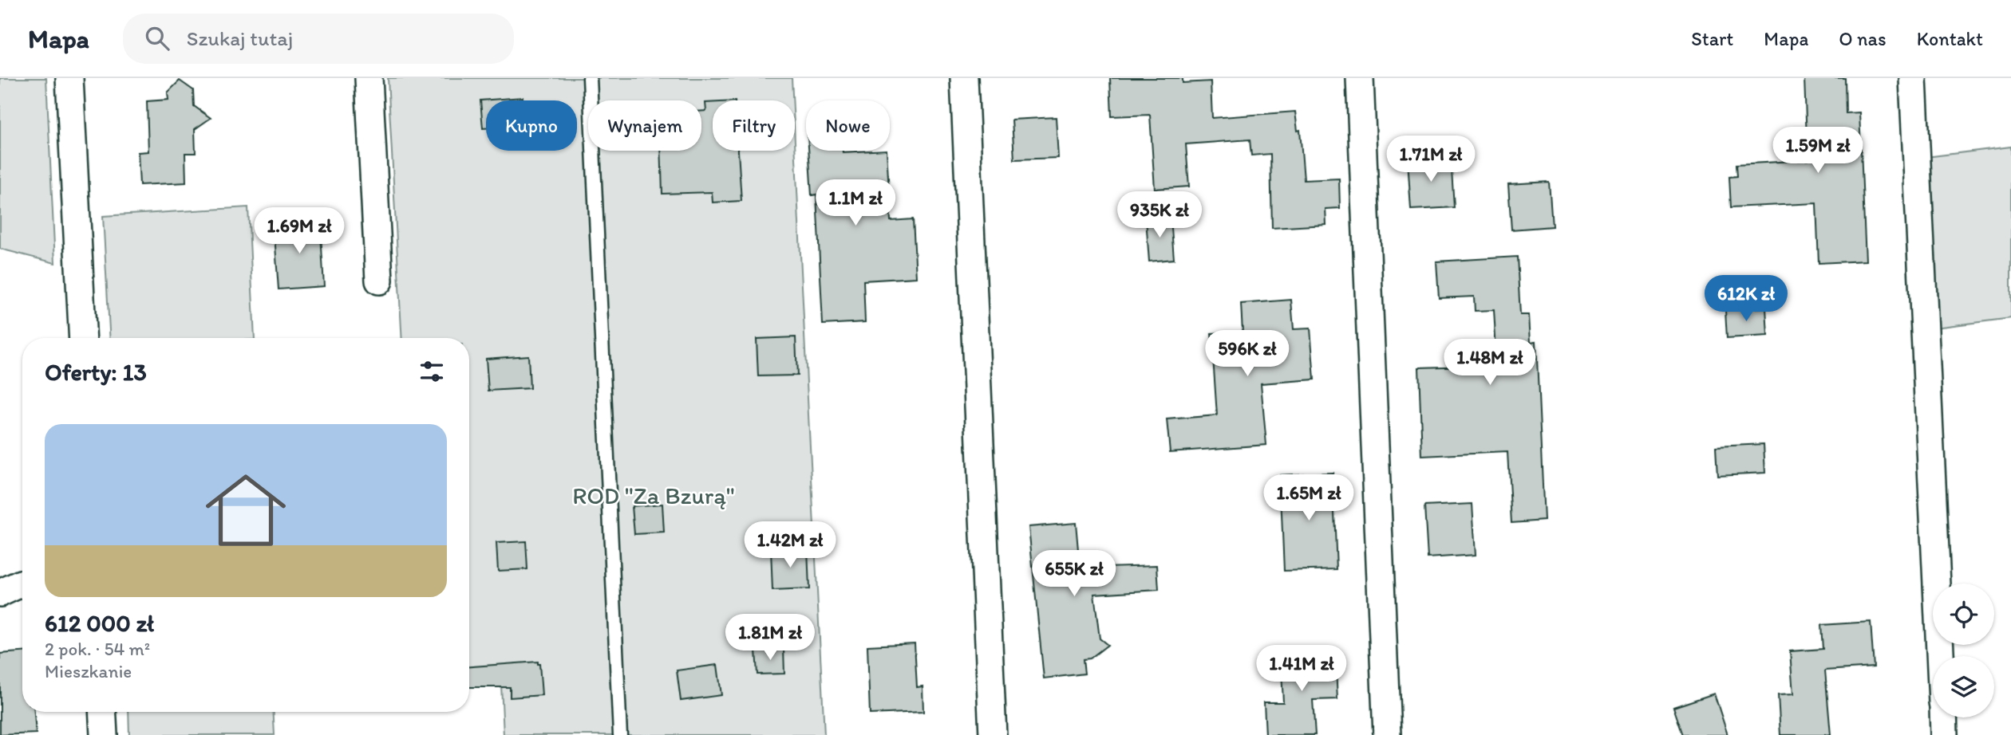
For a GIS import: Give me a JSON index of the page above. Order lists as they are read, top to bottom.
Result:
{
  "parks": ["ROD \"Za Bzurą\""],
  "page": {
    "header": "Mapa",
    "search": "Szukaj tutaj",
    "nav": [
      "Start",
      "Mapa",
      "O nas",
      "Kontakt"
    ],
    "chip": [
      "Kupno",
      "Wynajem",
      "Filtry",
      "Nowe"
    ],
    "price": [
      "1.59M zł",
      "1.71M zł",
      "1.1M zł",
      "935K zł",
      "1.69M zł",
      "612K zł",
      "596K zł",
      "1.48M zł",
      "1.65M zł",
      "1.42M zł",
      "655K zł",
      "1.81M zł",
      "1.41M zł"
    ],
    "heading": "Oferty: 13",
    "list": [
      {
        "name": "612 000 zł",
        "note": "2 pok. · 54 m² · Mieszkanie"
      }
    ]
  }
}
